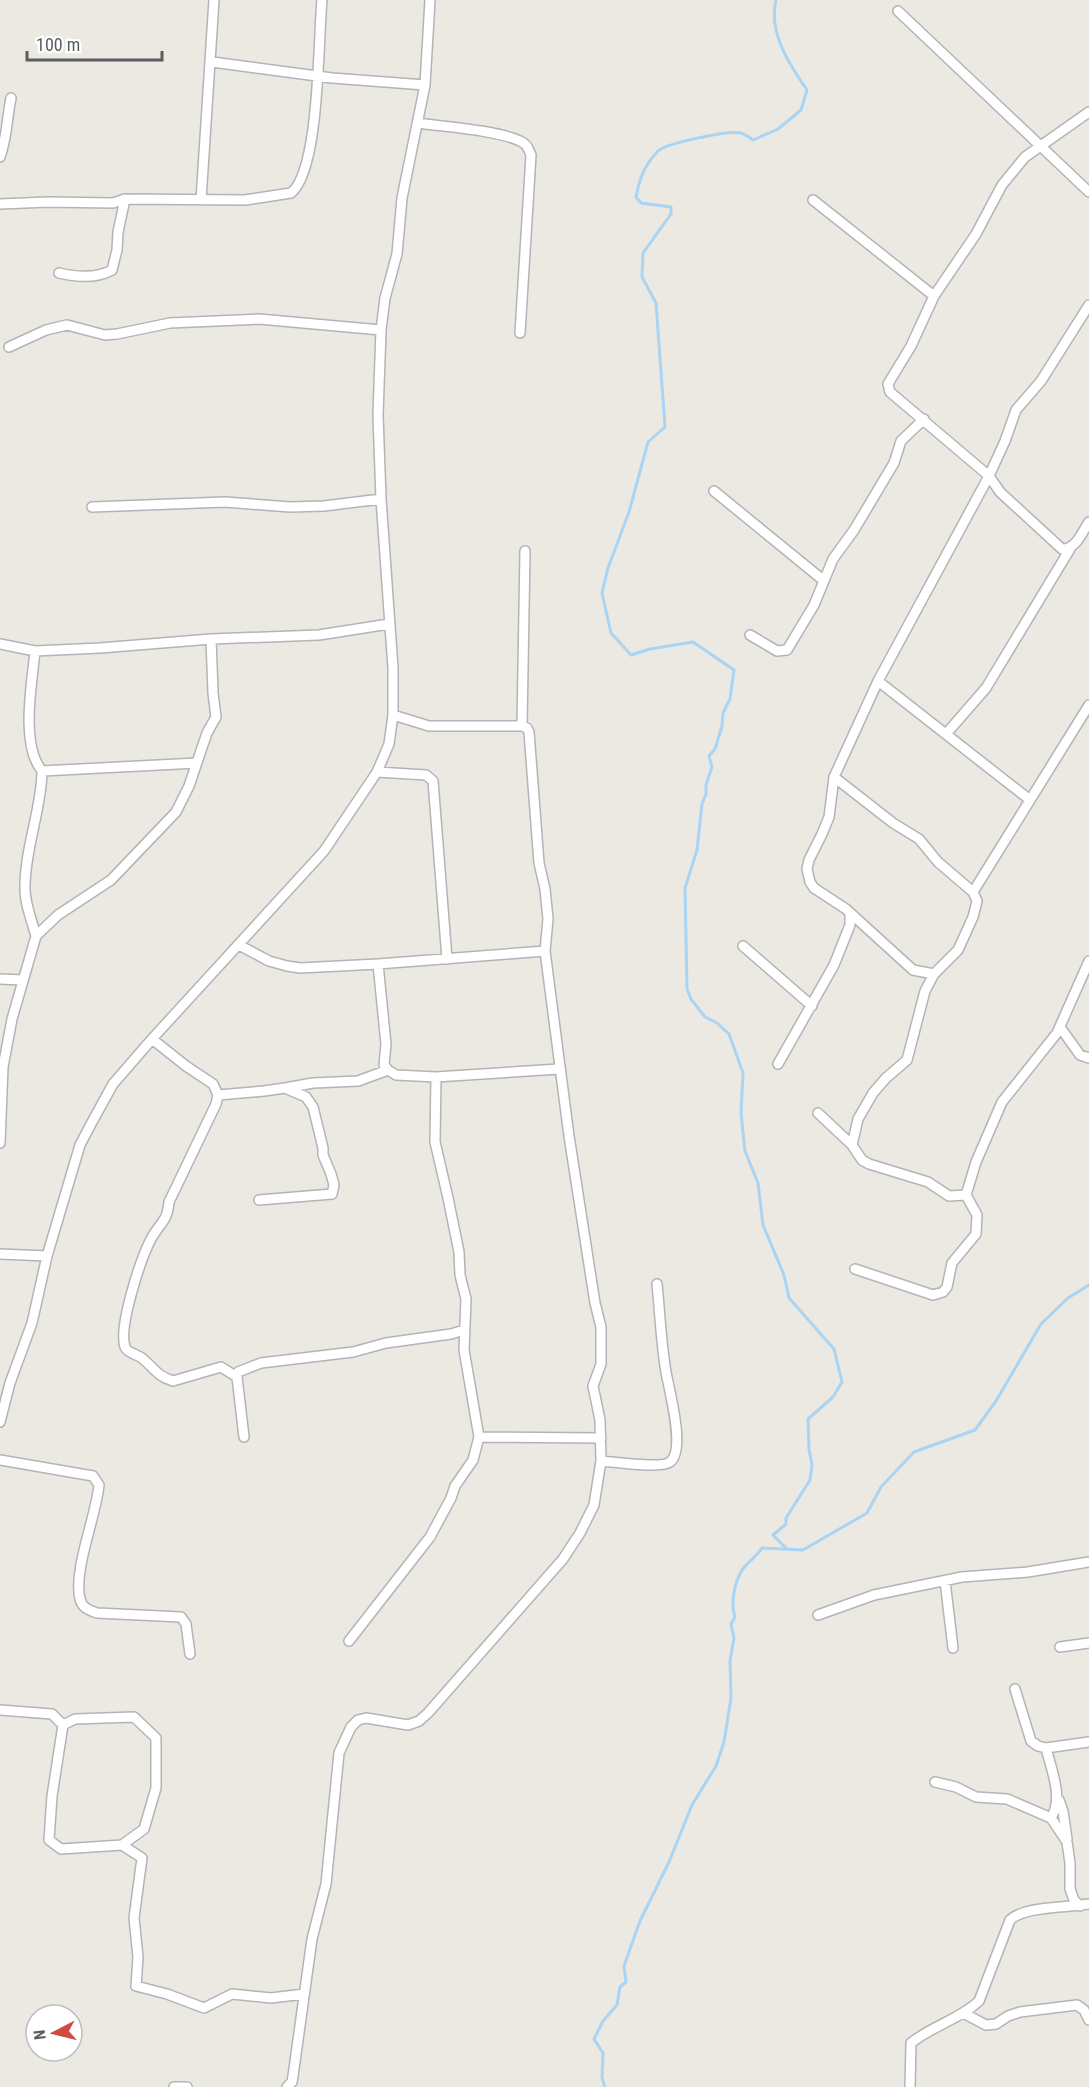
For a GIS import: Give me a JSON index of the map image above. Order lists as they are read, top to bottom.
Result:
{
  "scale_bar": "100 m",
  "north": "left"
}
